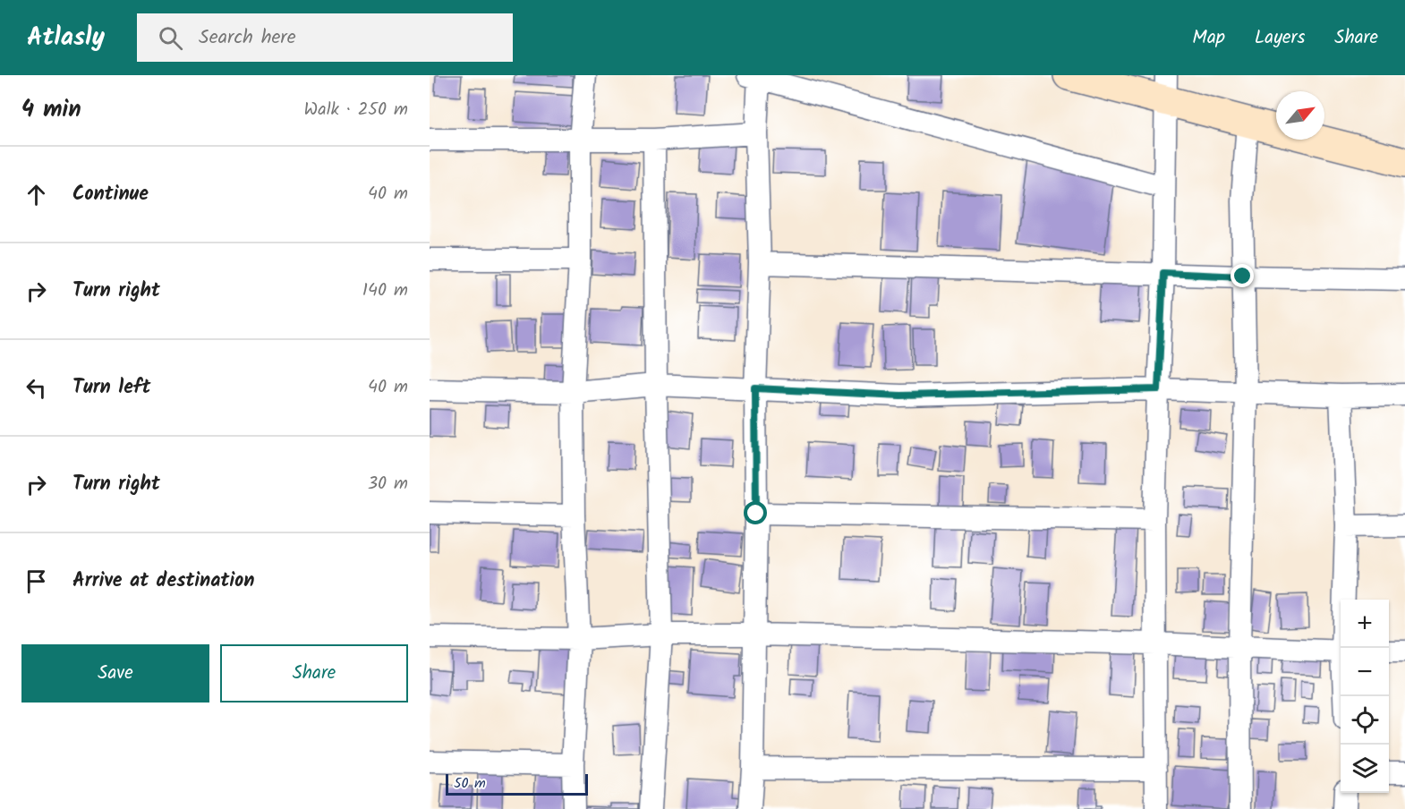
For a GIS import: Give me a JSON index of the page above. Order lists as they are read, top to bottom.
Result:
{
  "scale_bar": "50 m",
  "north": "top right",
  "page": {
    "header": "Atlasly",
    "search": "Search here",
    "nav": ["Map", "Layers", "Share"],
    "heading": ["4 min", "Walk · 250 m"],
    "list": [
      ["Continue", "40 m"],
      ["Turn right", "140 m"],
      ["Turn left", "40 m"],
      ["Turn right", "30 m"],
      "Arrive at destination"
    ],
    "map_buttons": ["+", "−"],
    "buttons": ["Save", "Share"],
    "scale": "50 m"
  }
}
